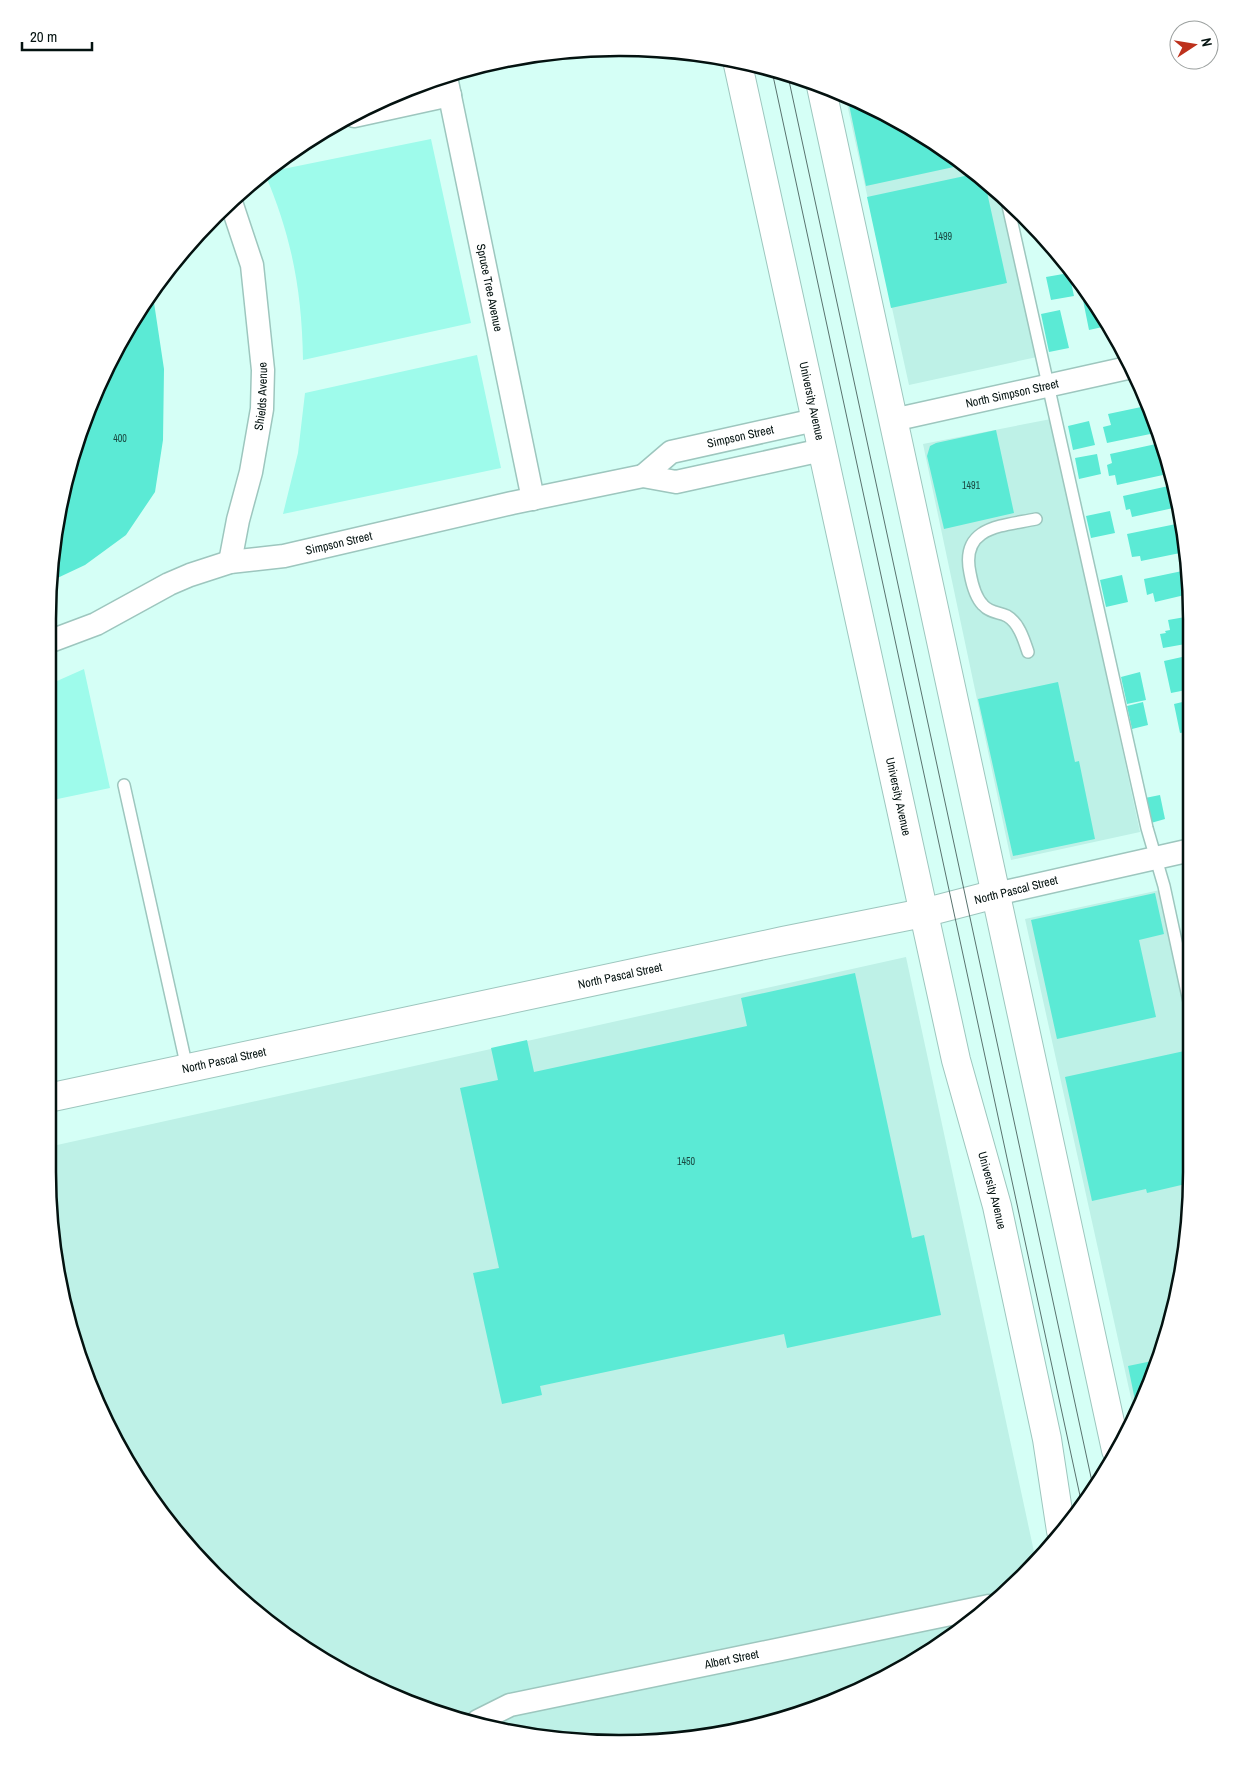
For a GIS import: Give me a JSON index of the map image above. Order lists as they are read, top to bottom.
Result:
{
  "streets": {
    "main road": ["University Avenue", "North Pascal Street"],
    "street": [
      "Spruce Tree Avenue",
      "North Simpson Street",
      "Shields Avenue",
      "Simpson Street",
      "Albert Street"
    ]
  },
  "crossings": [
    ["Spruce Tree Avenue", "Simpson Street"],
    ["Shields Avenue", "Simpson Street"],
    ["University Avenue", "Simpson Street"],
    ["University Avenue", "North Pascal Street"]
  ],
  "house_numbers": [
    "1499",
    "400",
    "1491",
    "1450"
  ],
  "scale_bar": "20 m",
  "north": "right"
}
